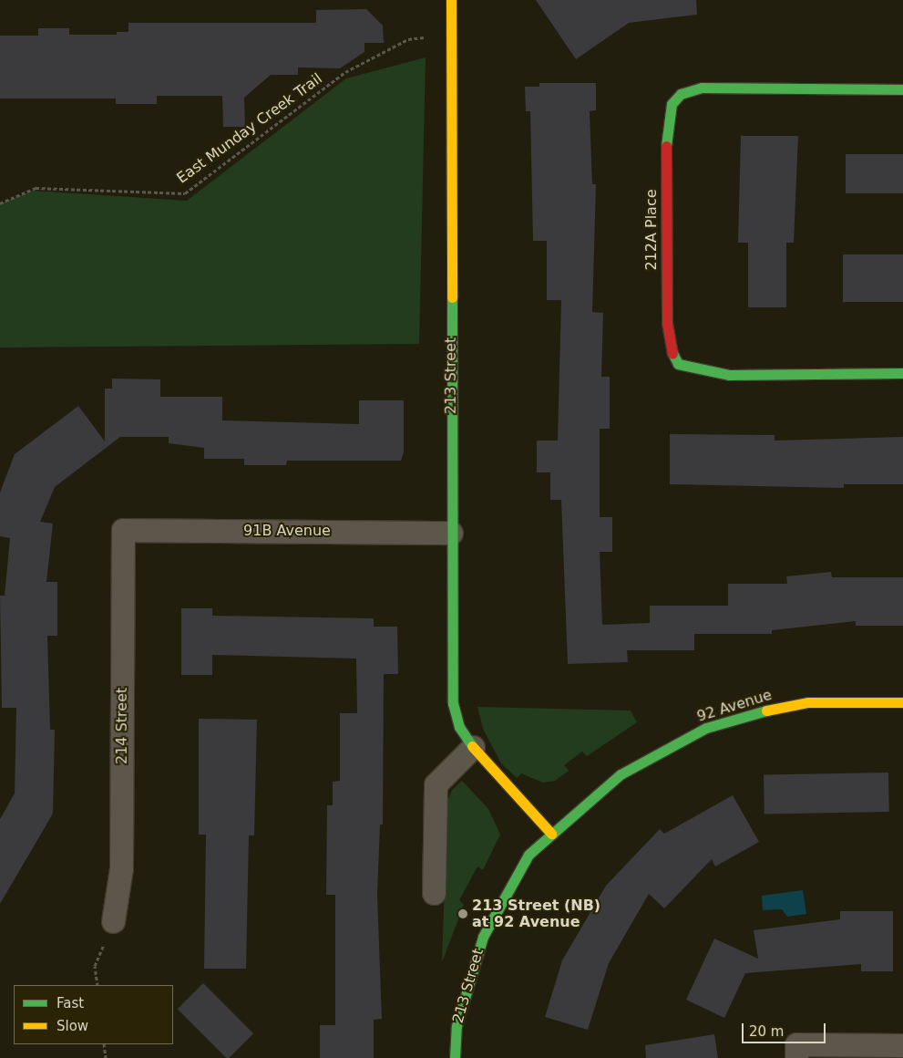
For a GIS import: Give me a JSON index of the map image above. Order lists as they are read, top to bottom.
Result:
{
  "streets": {
    "street": [
      "212A Place",
      "213 Street",
      "91B Avenue",
      "92 Avenue",
      "214 Street"
    ],
    "path": ["East Munday Creek Trail"]
  },
  "crossings": [
    ["East Munday Creek Trail", "213 Street"],
    ["213 Street", "91B Avenue"],
    ["213 Street", "92 Avenue"],
    ["91B Avenue", "214 Street"]
  ],
  "places": ["213 Street (NB) at 92 Avenue"],
  "legend": ["Fast", "Slow"],
  "scale_bar": "20 m"
}
